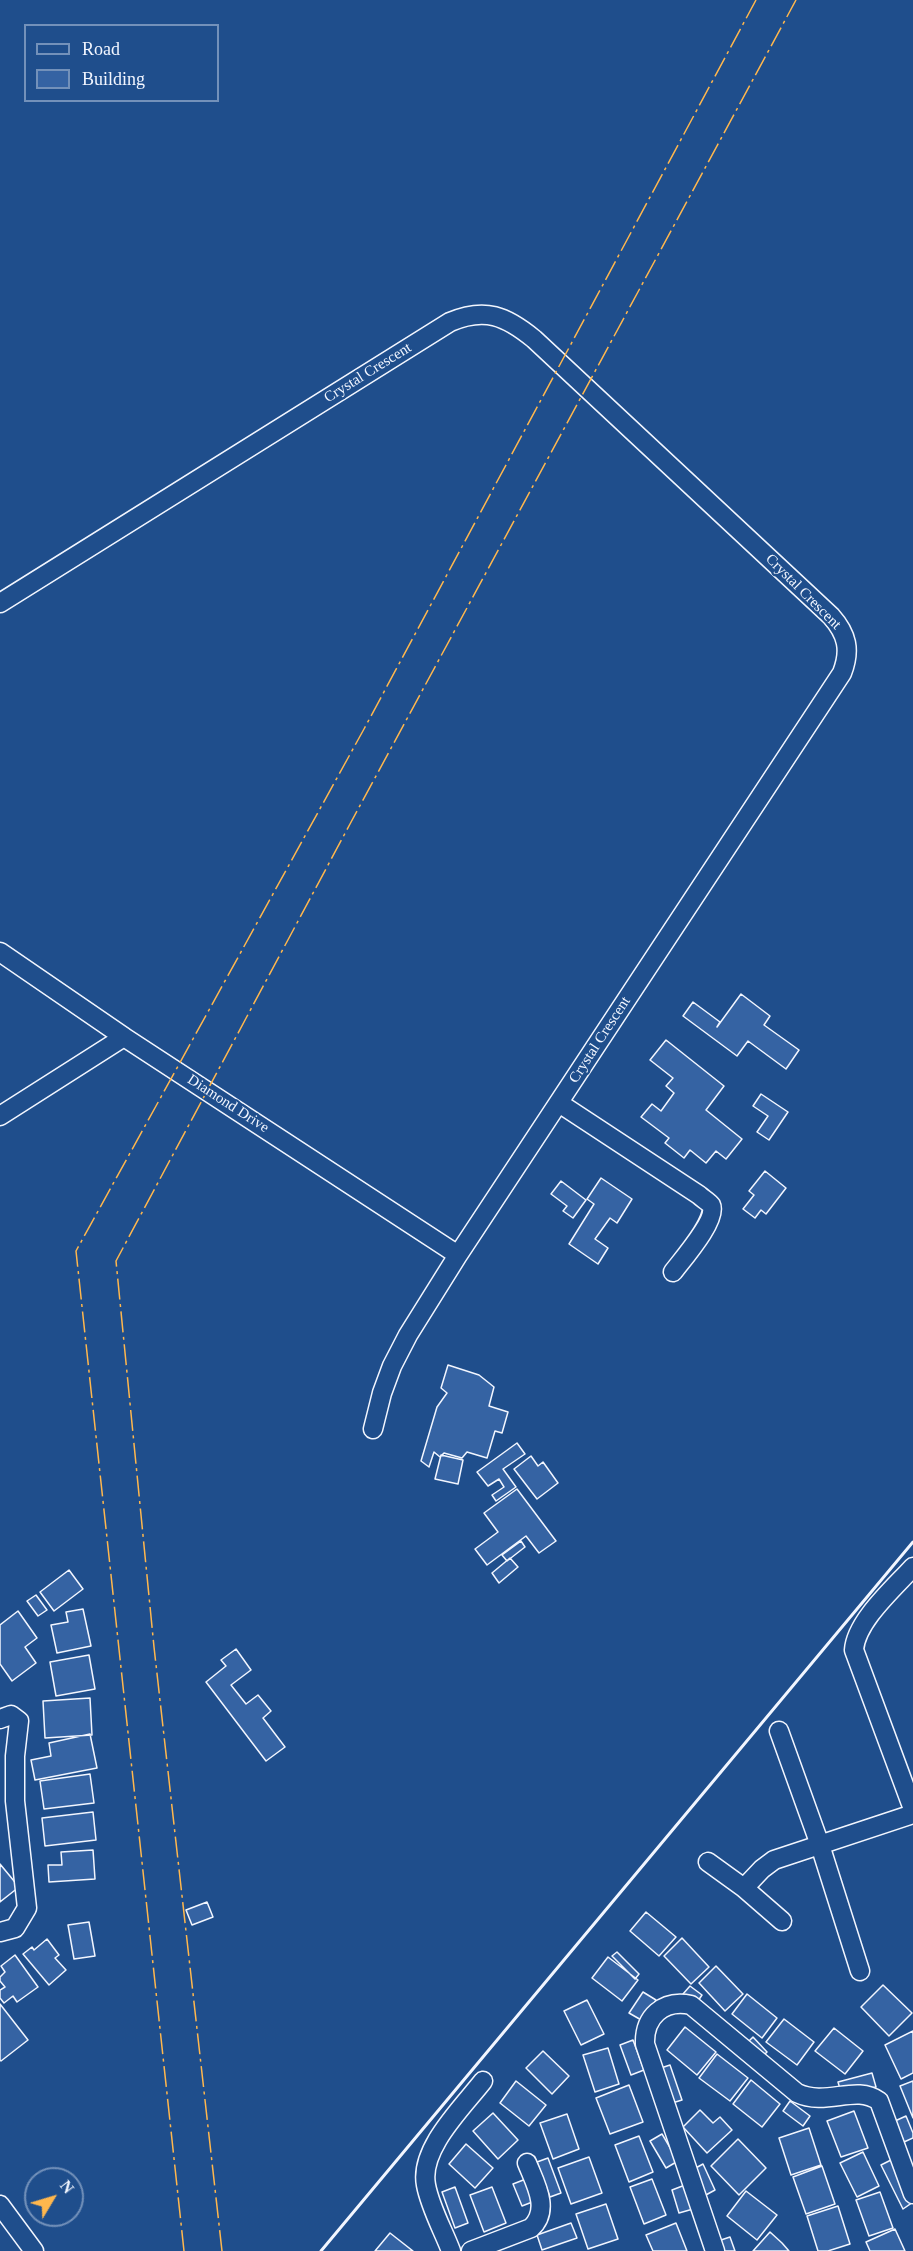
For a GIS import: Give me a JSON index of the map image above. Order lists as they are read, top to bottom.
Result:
{
  "streets": {
    "street": ["Crystal Crescent", "Diamond Drive"]
  },
  "crossings": [
    ["Crystal Crescent", "Diamond Drive"]
  ],
  "legend": ["Road", "Building"],
  "north": "top right"
}
